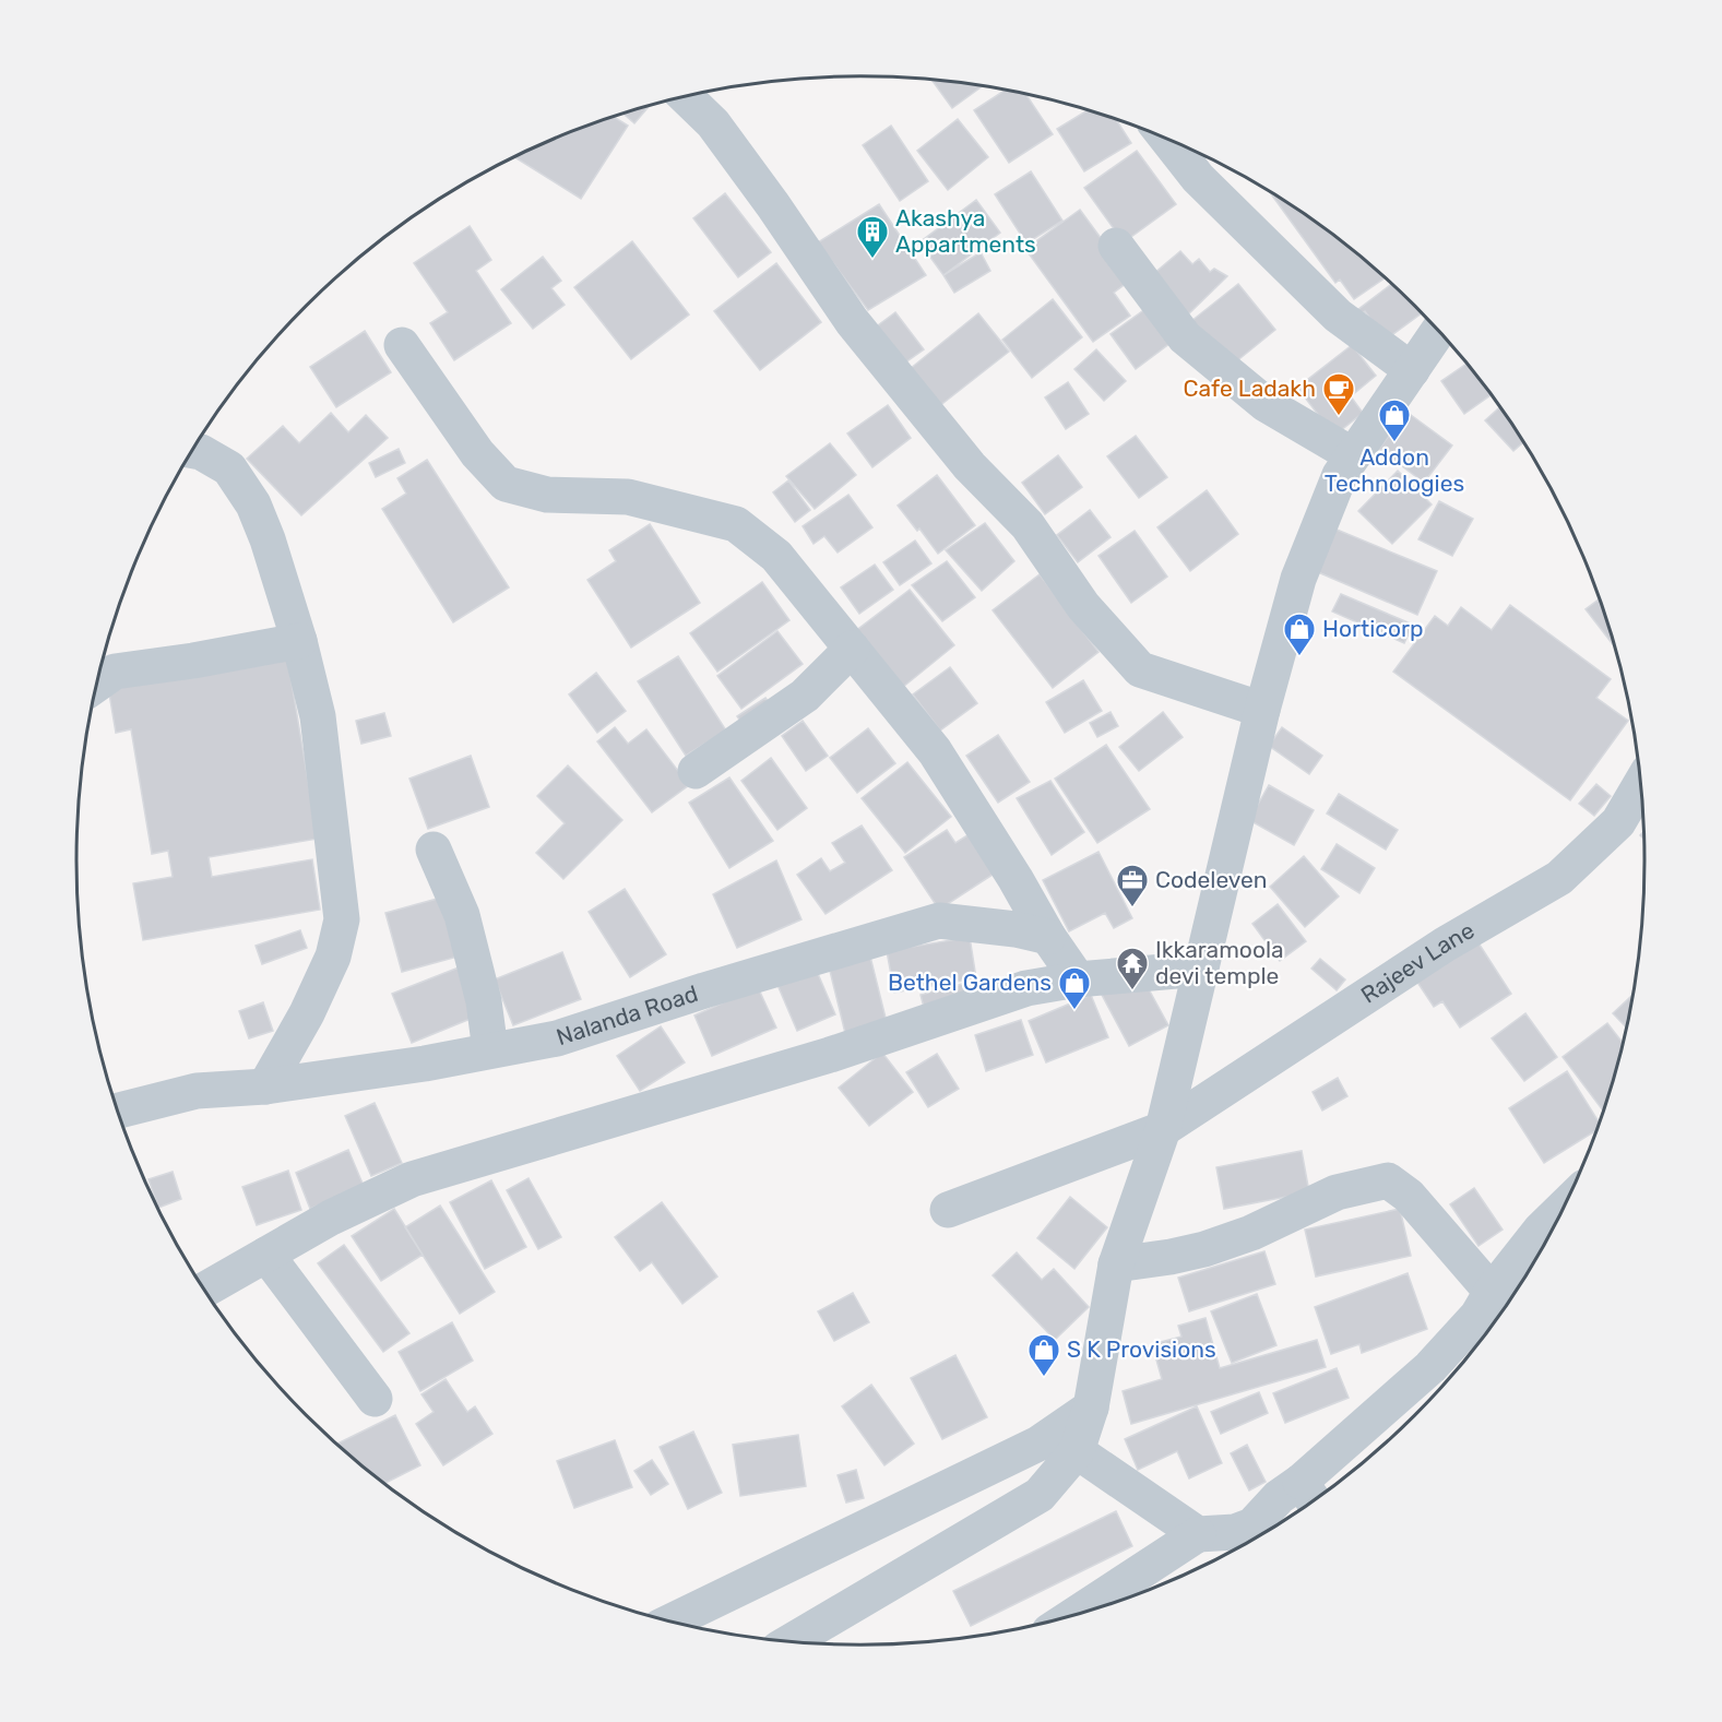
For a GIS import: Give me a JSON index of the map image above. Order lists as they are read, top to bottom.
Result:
{
  "streets": {
    "street": ["Rajeev Lane", "Nalanda Road"]
  },
  "places": {
    "building": ["Akashya Appartments"],
    "cafe": ["Cafe Ladakh"],
    "shop": [
      "Addon Technologies",
      "Horticorp",
      "Bethel Gardens",
      "S K Provisions"
    ],
    "office": ["Codeleven"],
    "temple": ["Ikkaramoola devi temple"]
  }
}
